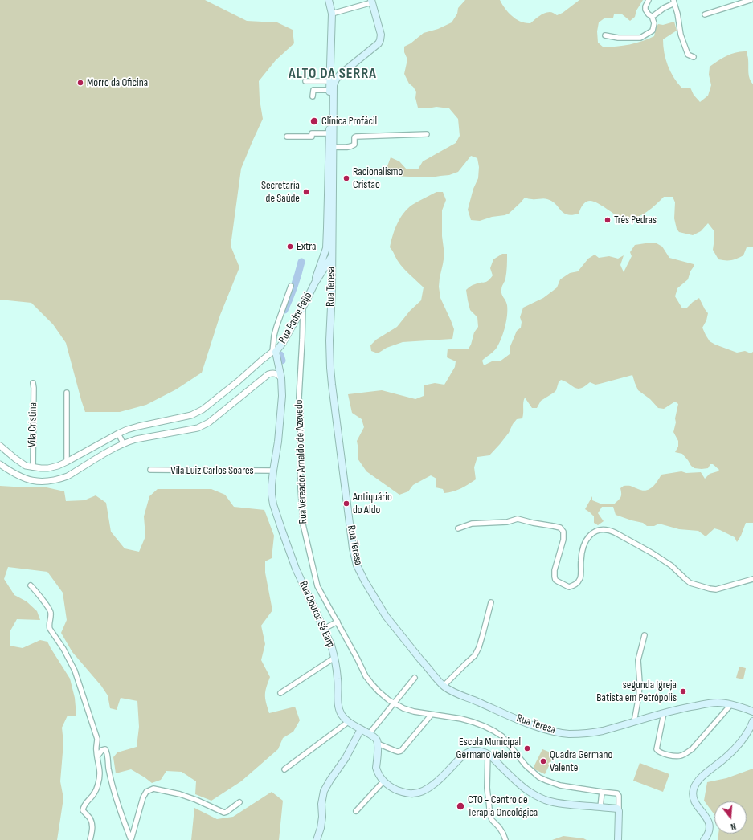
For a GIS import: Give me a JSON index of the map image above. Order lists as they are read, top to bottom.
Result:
{
  "streets": {
    "main road": ["Rua Teresa", "Rua Padre Feijó", "Rua Doutor Sá Earp"],
    "street": ["Vila Cristina", "Rua Vereador Arnaldo de Azevedo", "Vila Luiz Carlos Soares"]
  },
  "crossings": [
    ["Rua Teresa", "Rua Padre Feijó"],
    ["Rua Padre Feijó", "Rua Vereador Arnaldo de Azevedo"],
    ["Rua Padre Feijó", "Rua Doutor Sá Earp"],
    ["Vila Luiz Carlos Soares", "Rua Doutor Sá Earp"]
  ],
  "districts": ["ALTO DA SERRA"],
  "places": [
    "Morro da Oficina",
    "Clínica Profácil",
    "Racionalismo Cristão",
    "Secretaria de Saúde",
    "Três Pedras",
    "Extra",
    "Antiquário do Aldo",
    "segunda Igreja Batista em Petrópolis",
    "Escola Municipal Germano Valente",
    "Quadra Germano Valente",
    "CTO - Centro de Terapia Oncológica"
  ],
  "north": "bottom"
}
